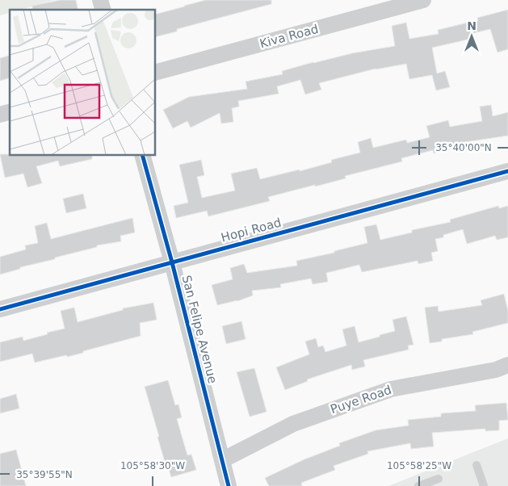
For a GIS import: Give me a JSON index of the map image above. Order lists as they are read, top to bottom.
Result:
{
  "streets": {
    "street": [
      "Kiva Road",
      "Hopi Road",
      "San Felipe Avenue",
      "Puye Road"
    ]
  },
  "crossings": [
    ["Hopi Road", "San Felipe Avenue"],
    ["San Felipe Avenue", "Puye Road"]
  ],
  "north": "top",
  "coordinates": [
    "35°40'00\"N",
    "105°58'30\"W",
    "105°58'25\"W",
    "35°39'55\"N"
  ]
}
